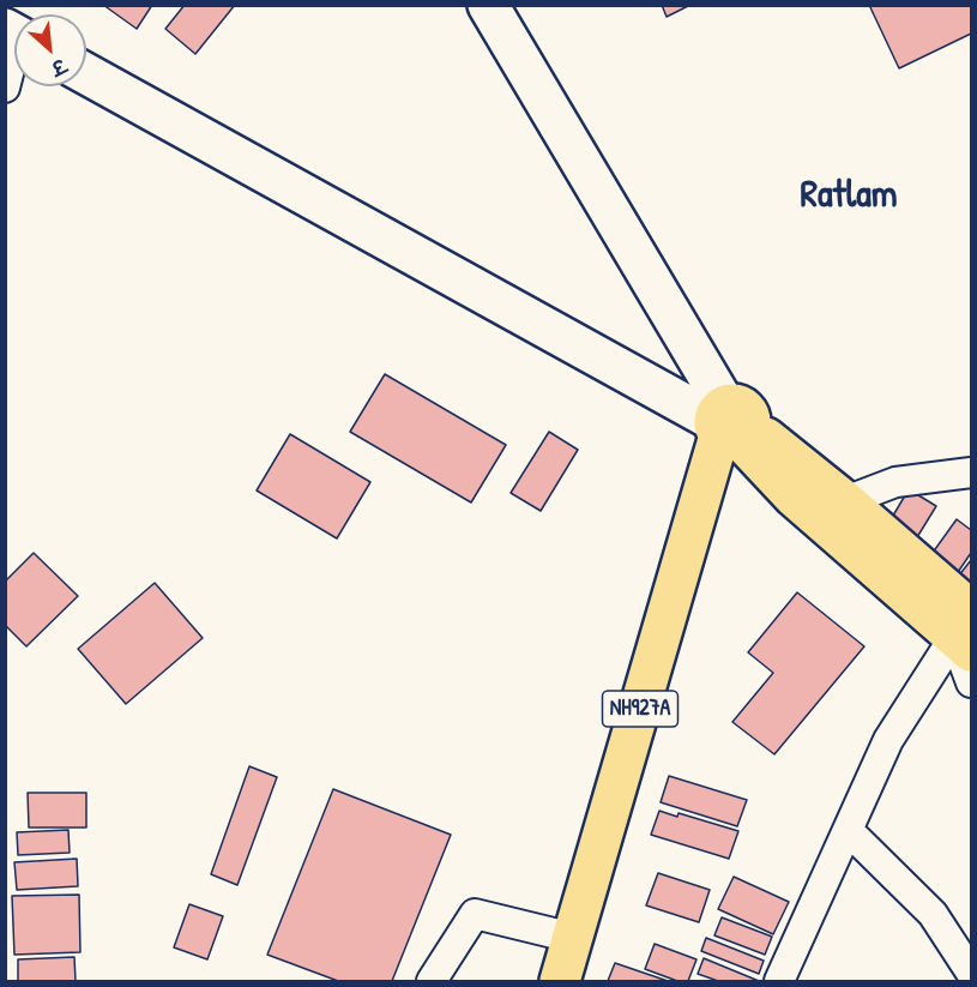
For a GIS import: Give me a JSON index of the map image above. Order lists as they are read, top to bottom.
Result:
{
  "streets": {
    "highway": ["NH927A"]
  },
  "districts": ["Ratlam"],
  "north": "bottom right"
}
